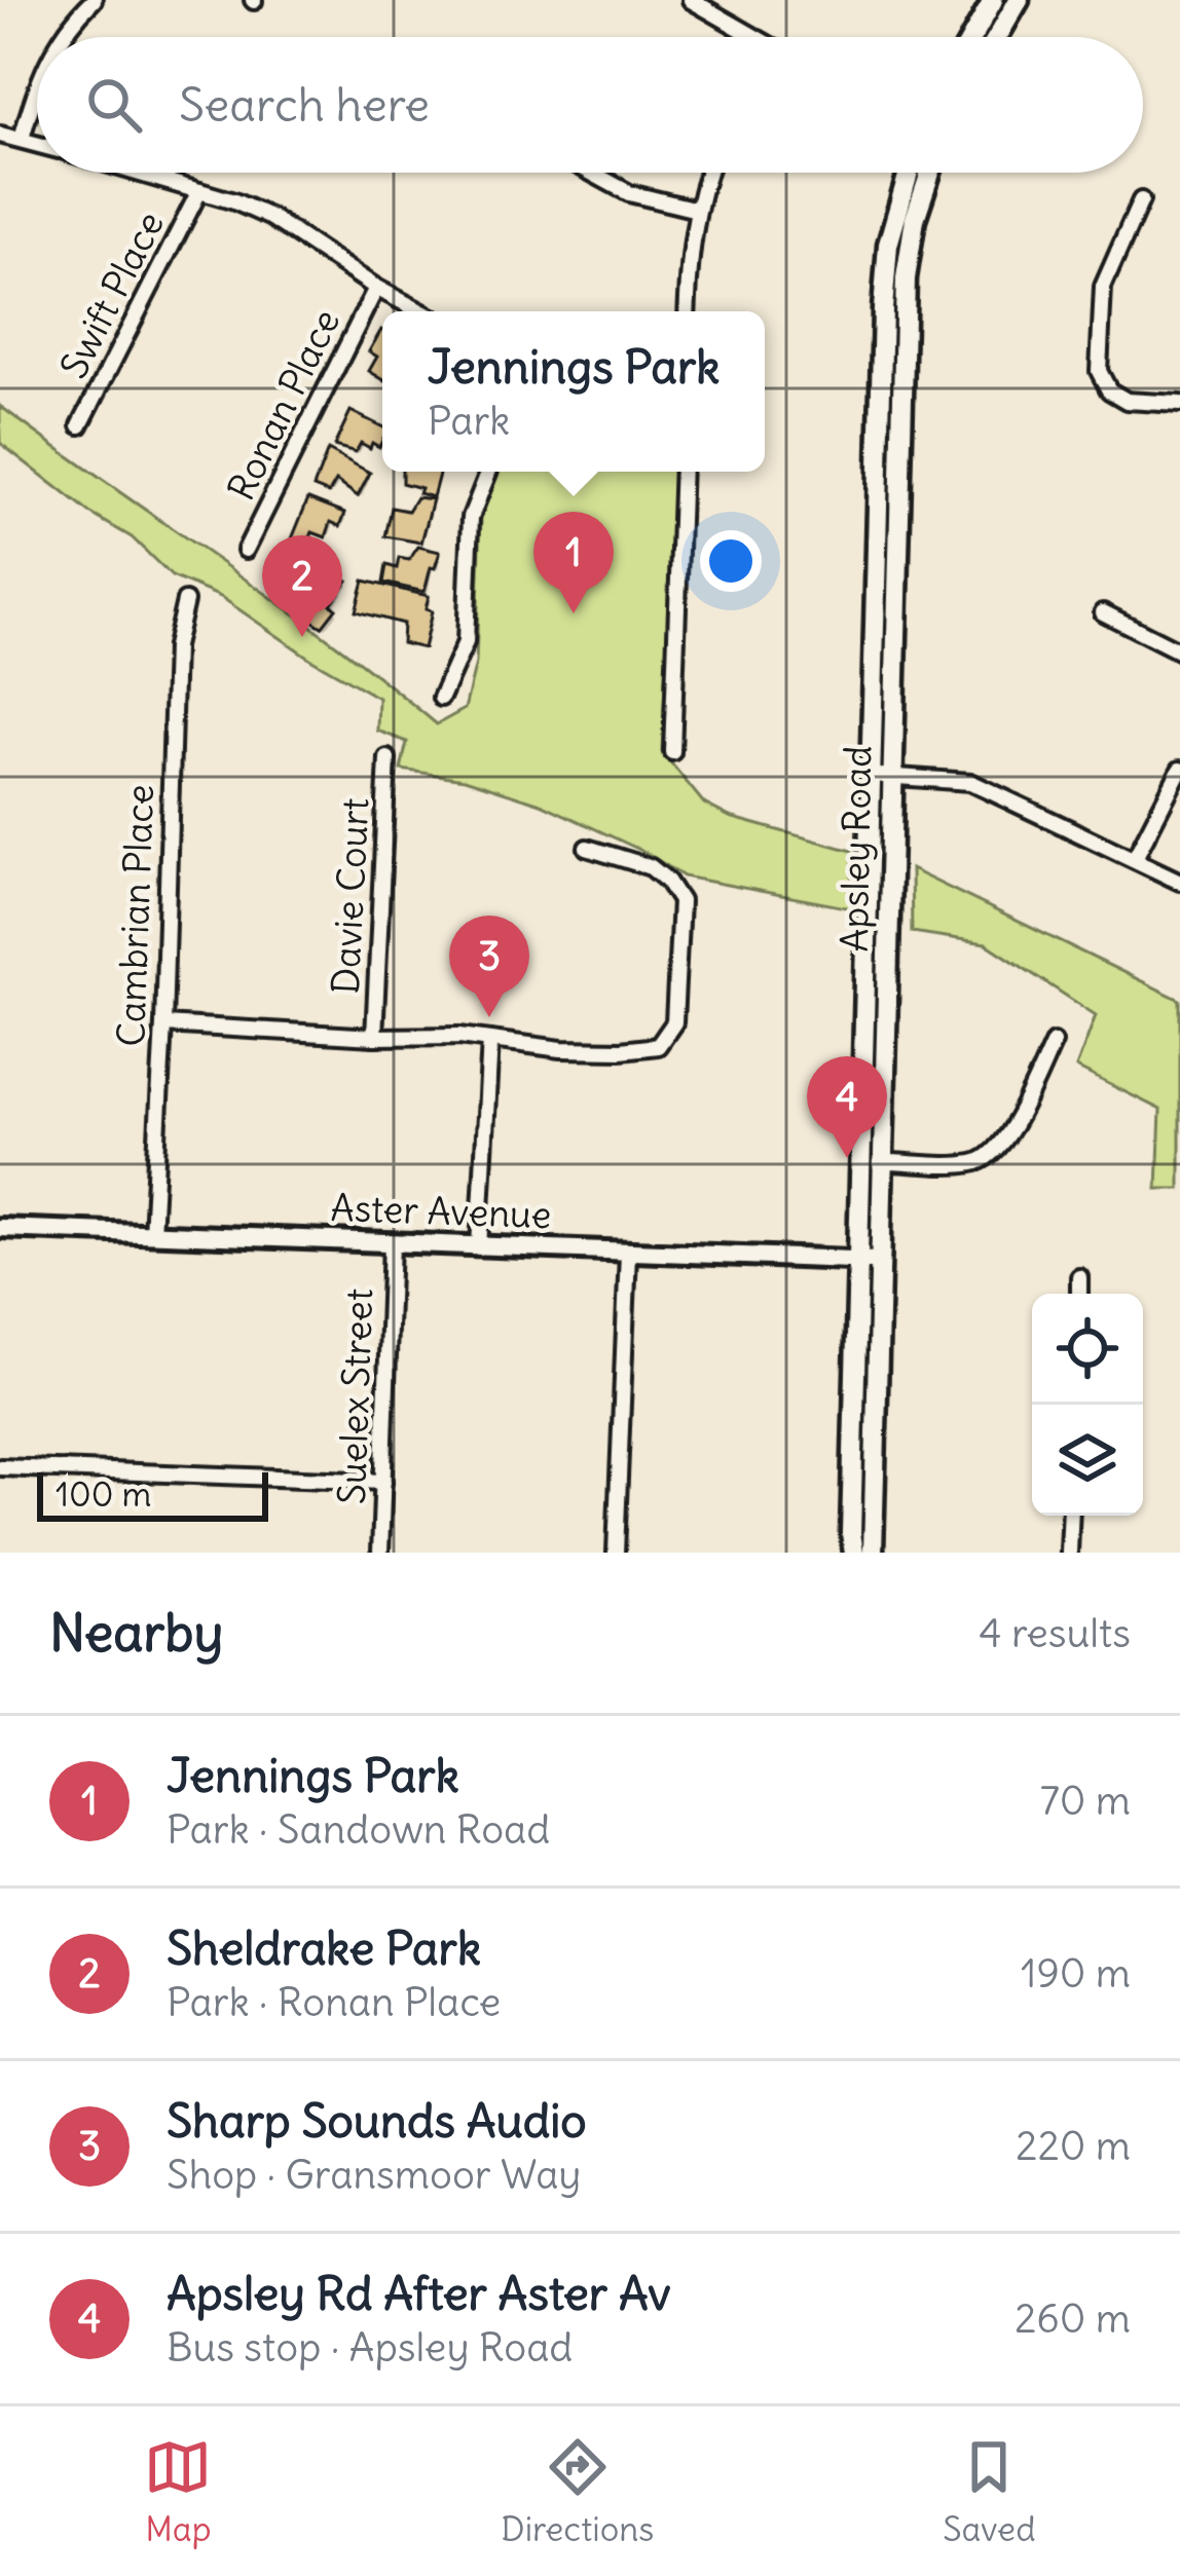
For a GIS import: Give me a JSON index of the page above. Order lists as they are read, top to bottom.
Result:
{
  "streets": {
    "main road": ["Apsley Road"],
    "street": [
      "Swift Place",
      "Ronan Place",
      "Davie Court",
      "Cambrian Place",
      "Aster Avenue",
      "Suelex Street"
    ]
  },
  "crossings": [
    ["Apsley Road", "Aster Avenue"],
    ["Cambrian Place", "Aster Avenue"],
    ["Aster Avenue", "Suelex Street"]
  ],
  "scale_bar": "100 m",
  "page": {
    "search": "Search here",
    "popup": ["Jennings Park", "Park"],
    "pins": [
      "1",
      "2",
      "3",
      "4"
    ],
    "scale": "100 m",
    "heading": ["Nearby", "4 results"],
    "list": [
      {
        "mark": "1",
        "name": "Jennings Park",
        "note": "Park · Sandown Road",
        "value": "70 m"
      },
      {
        "mark": "2",
        "name": "Sheldrake Park",
        "note": "Park · Ronan Place",
        "value": "190 m"
      },
      {
        "mark": "3",
        "name": "Sharp Sounds Audio",
        "note": "Shop · Gransmoor Way",
        "value": "220 m"
      },
      {
        "mark": "4",
        "name": "Apsley Rd After Aster Av",
        "note": "Bus stop · Apsley Road",
        "value": "260 m"
      }
    ],
    "nav": ["Map", "Directions", "Saved"]
  }
}
